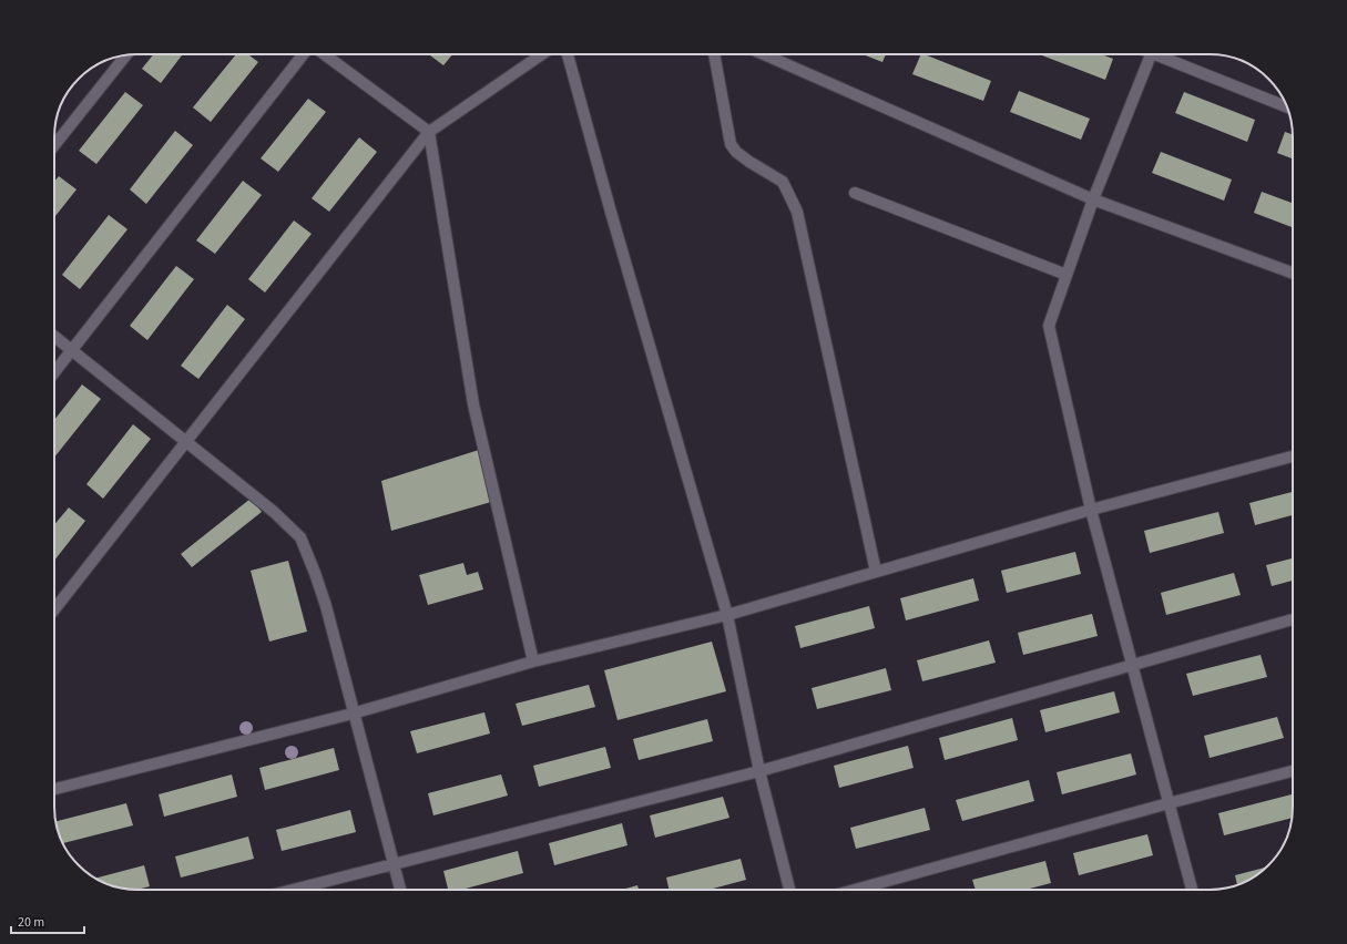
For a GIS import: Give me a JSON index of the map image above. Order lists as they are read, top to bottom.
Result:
{
  "scale_bar": "20 m"
}
